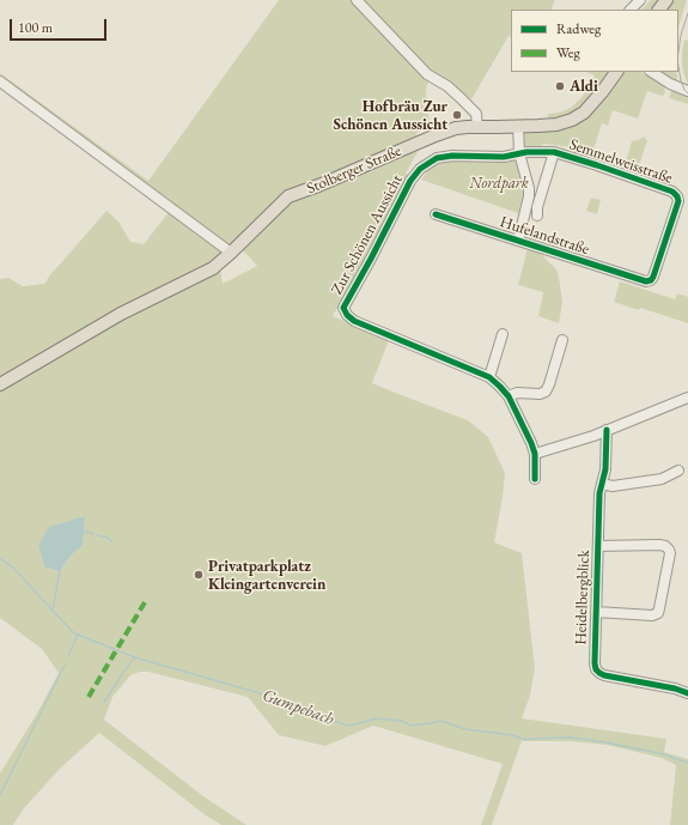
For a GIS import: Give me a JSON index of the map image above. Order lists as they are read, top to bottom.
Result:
{
  "streets": {
    "main road": ["Stolberger Straße"],
    "street": [
      "Semmelweisstraße",
      "Zur Schönen Aussicht",
      "Hufelandstraße",
      "Heidelbergblick"
    ]
  },
  "crossings": [
    ["Semmelweisstraße", "Zur Schönen Aussicht"],
    ["Semmelweisstraße", "Hufelandstraße"],
    ["Stolberger Straße", "Hufelandstraße"],
    ["Zur Schönen Aussicht", "Hufelandstraße"]
  ],
  "water": ["Gumpebach"],
  "parks": ["Nordpark"],
  "places": ["Aldi", "Hofbräu Zur Schönen Aussicht", "Privatparkplatz Kleingartenverein"],
  "legend": ["Radweg", "Weg"],
  "scale_bar": "100 m"
}
